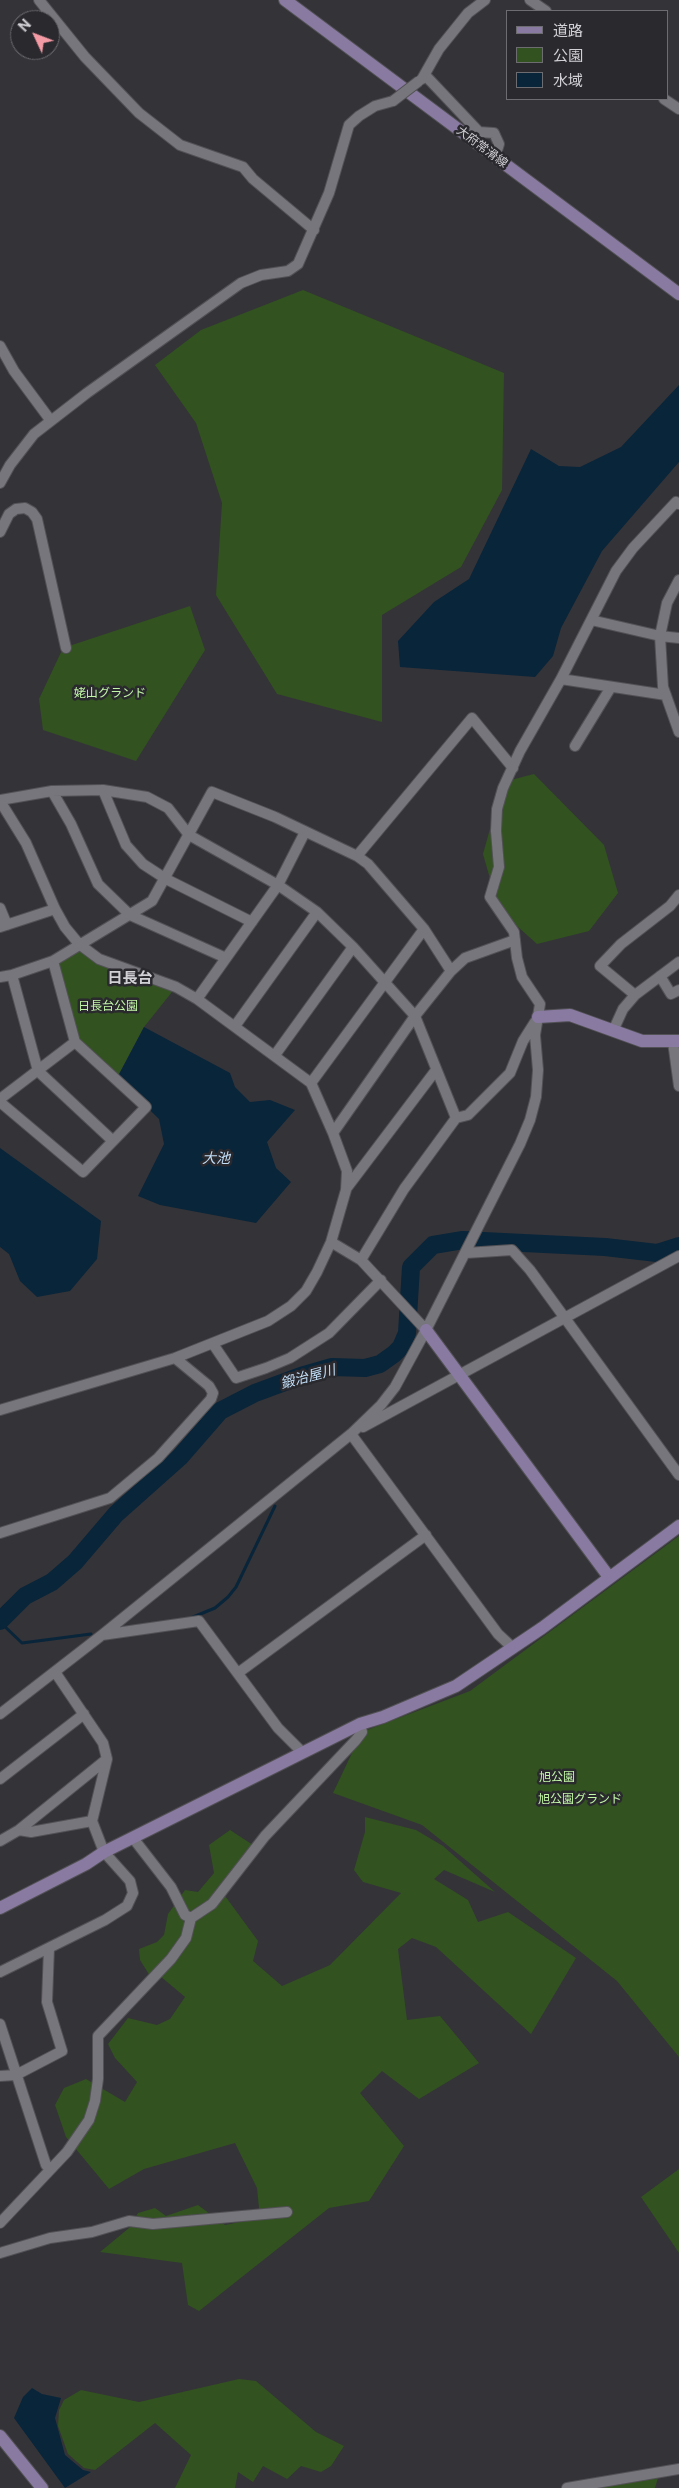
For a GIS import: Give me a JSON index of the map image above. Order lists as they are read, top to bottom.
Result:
{
  "streets": {
    "street": ["大府常滑線"]
  },
  "districts": ["日長台"],
  "water": ["大池", "鍛治屋川"],
  "parks": [
    "姥山グランド",
    "日長台公園",
    "旭公園",
    "旭公園グランド"
  ],
  "legend": ["道路", "公園", "水域"],
  "north": "top left"
}
